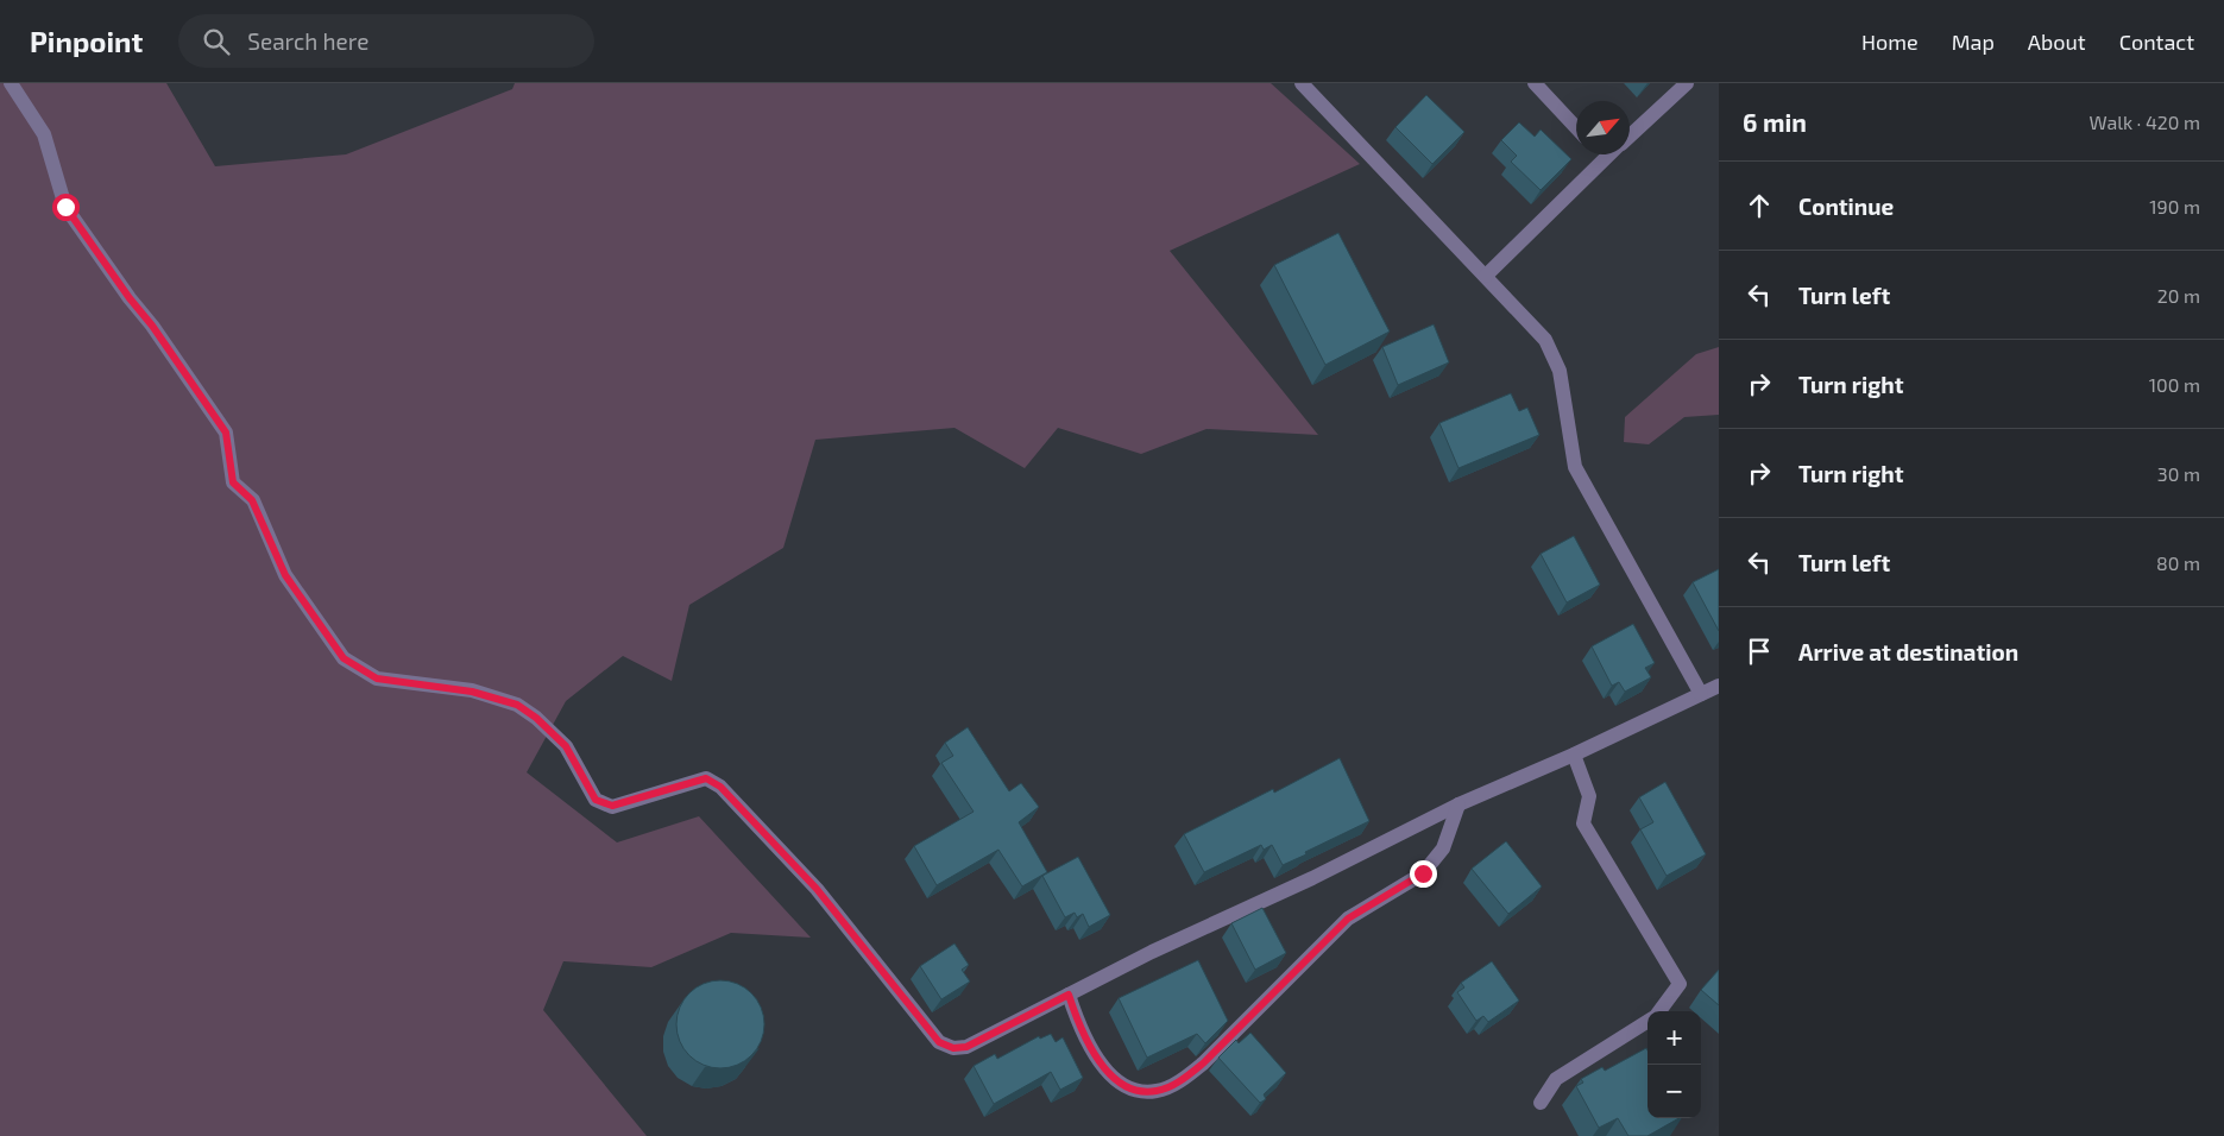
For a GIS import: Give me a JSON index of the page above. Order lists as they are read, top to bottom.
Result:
{
  "north": "top right",
  "page": {
    "header": "Pinpoint",
    "search": "Search here",
    "nav": [
      "Home",
      "Map",
      "About",
      "Contact"
    ],
    "heading": ["6 min", "Walk · 420 m"],
    "list": [
      ["Continue", "190 m"],
      ["Turn left", "20 m"],
      ["Turn right", "100 m"],
      ["Turn right", "30 m"],
      ["Turn left", "80 m"],
      "Arrive at destination"
    ],
    "map_buttons": ["+", "−"]
  }
}
